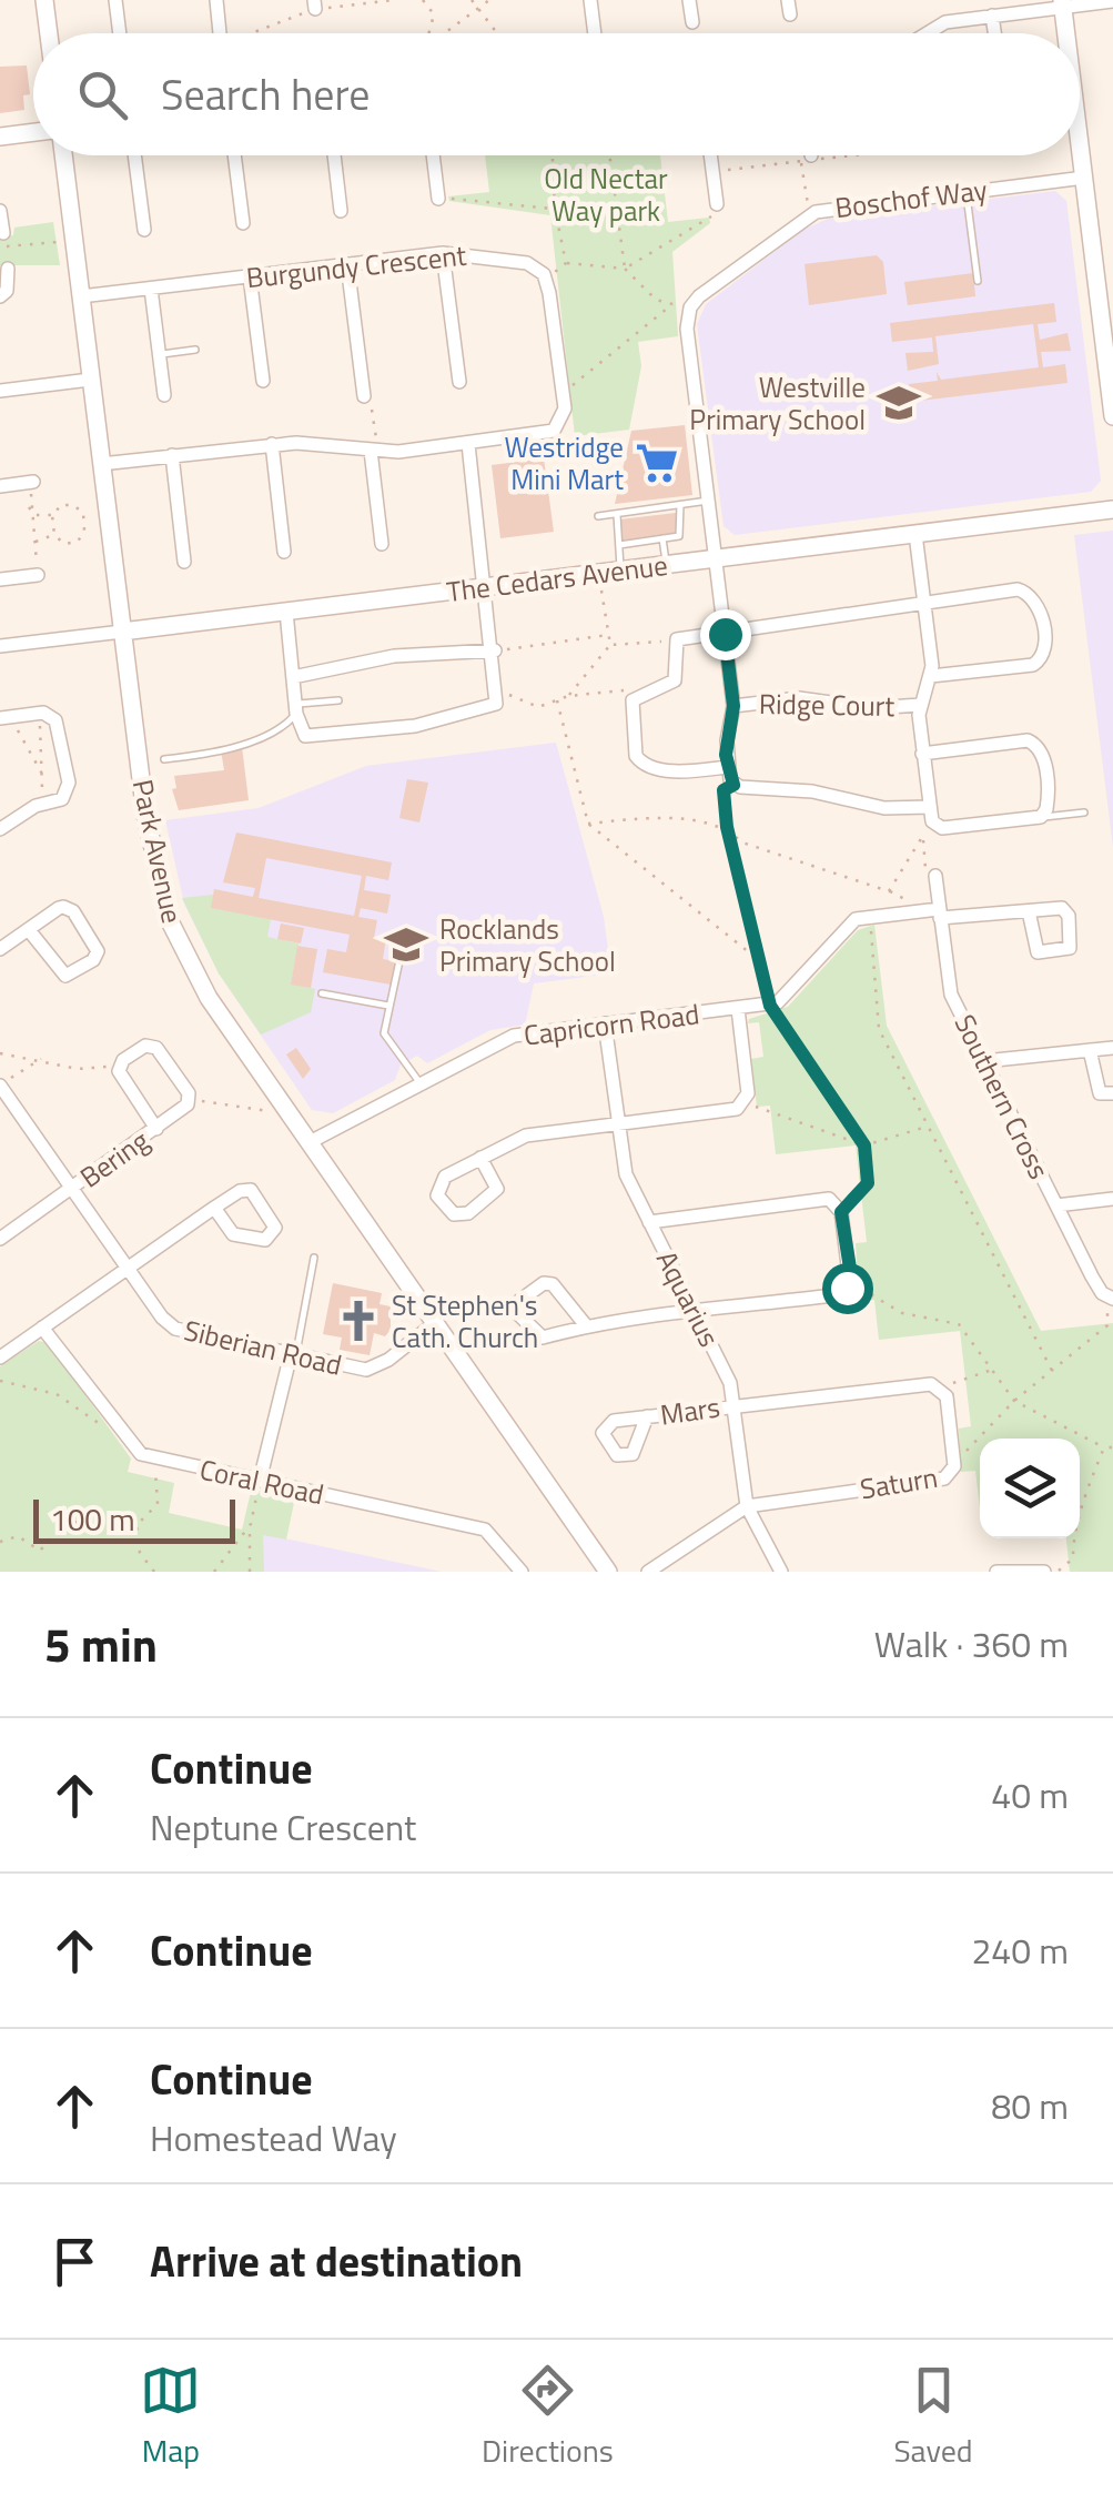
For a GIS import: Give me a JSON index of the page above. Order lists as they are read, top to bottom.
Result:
{
  "streets": {
    "street": [
      "Boschof Way",
      "Burgundy Crescent",
      "The Cedars Avenue",
      "Ridge Court",
      "Park Avenue",
      "Capricorn Road",
      "Southern Cross",
      "Bering",
      "Aquarius",
      "Siberian Road",
      "Mars",
      "Coral Road",
      "Saturn"
    ]
  },
  "crossings": [
    ["Boschof Way", "The Cedars Avenue"],
    ["Boschof Way", "Ridge Court"],
    ["Burgundy Crescent", "Park Avenue"],
    ["The Cedars Avenue", "Park Avenue"],
    ["Park Avenue", "Capricorn Road"],
    ["Park Avenue", "Siberian Road"],
    ["Capricorn Road", "Aquarius"],
    ["Bering", "Siberian Road"],
    ["Aquarius", "Mars"],
    ["Aquarius", "Saturn"]
  ],
  "parks": ["Old Nectar Way park"],
  "places": {
    "school or university": ["Westville Primary School", "Rocklands Primary School"],
    "supermarket": ["Westridge Mini Mart"],
    "church": ["St Stephen's Cath. Church"]
  },
  "scale_bar": "100 m",
  "page": {
    "search": "Search here",
    "scale": "100 m",
    "heading": ["5 min", "Walk · 360 m"],
    "list": [
      ["Continue", "Neptune Crescent", "40 m"],
      ["Continue", "240 m"],
      ["Continue", "Homestead Way", "80 m"],
      "Arrive at destination"
    ],
    "nav": ["Map", "Directions", "Saved"]
  }
}
